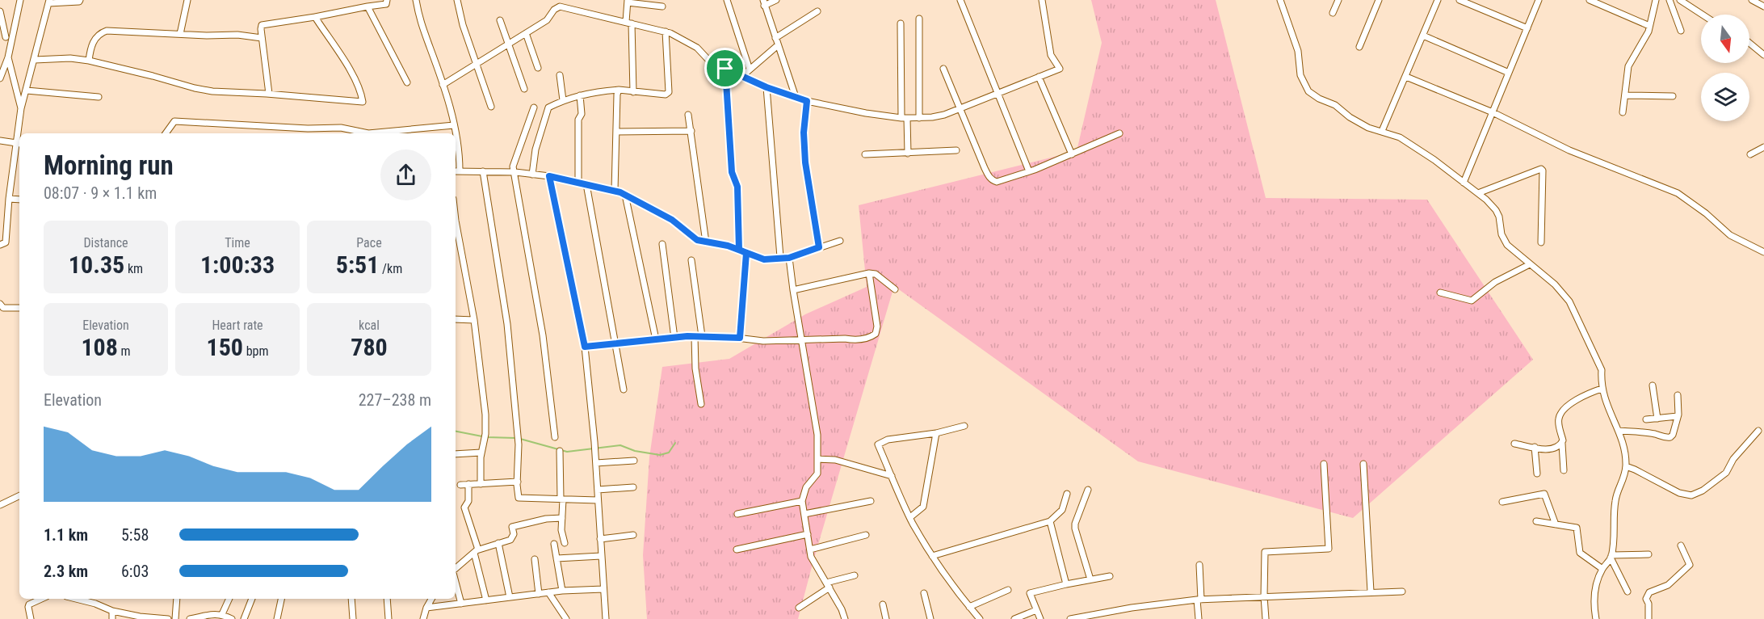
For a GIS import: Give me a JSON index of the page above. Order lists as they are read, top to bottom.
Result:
{
  "north": "bottom",
  "page": {
    "heading": ["Morning run", "08:07 · 9 × 1.1 km"],
    "stats": [
      ["Distance", "10.35 km"],
      ["Time", "1:00:33"],
      ["Pace", "5:51 /km"],
      ["Elevation", "108 m"],
      ["Heart rate", "150 bpm"],
      ["kcal", "780"]
    ],
    "chart": ["Elevation", "227–238 m"],
    "list": [
      {
        "name": "1.1 km",
        "note": "5:58"
      },
      {
        "name": "2.3 km",
        "note": "6:03"
      }
    ]
  }
}
